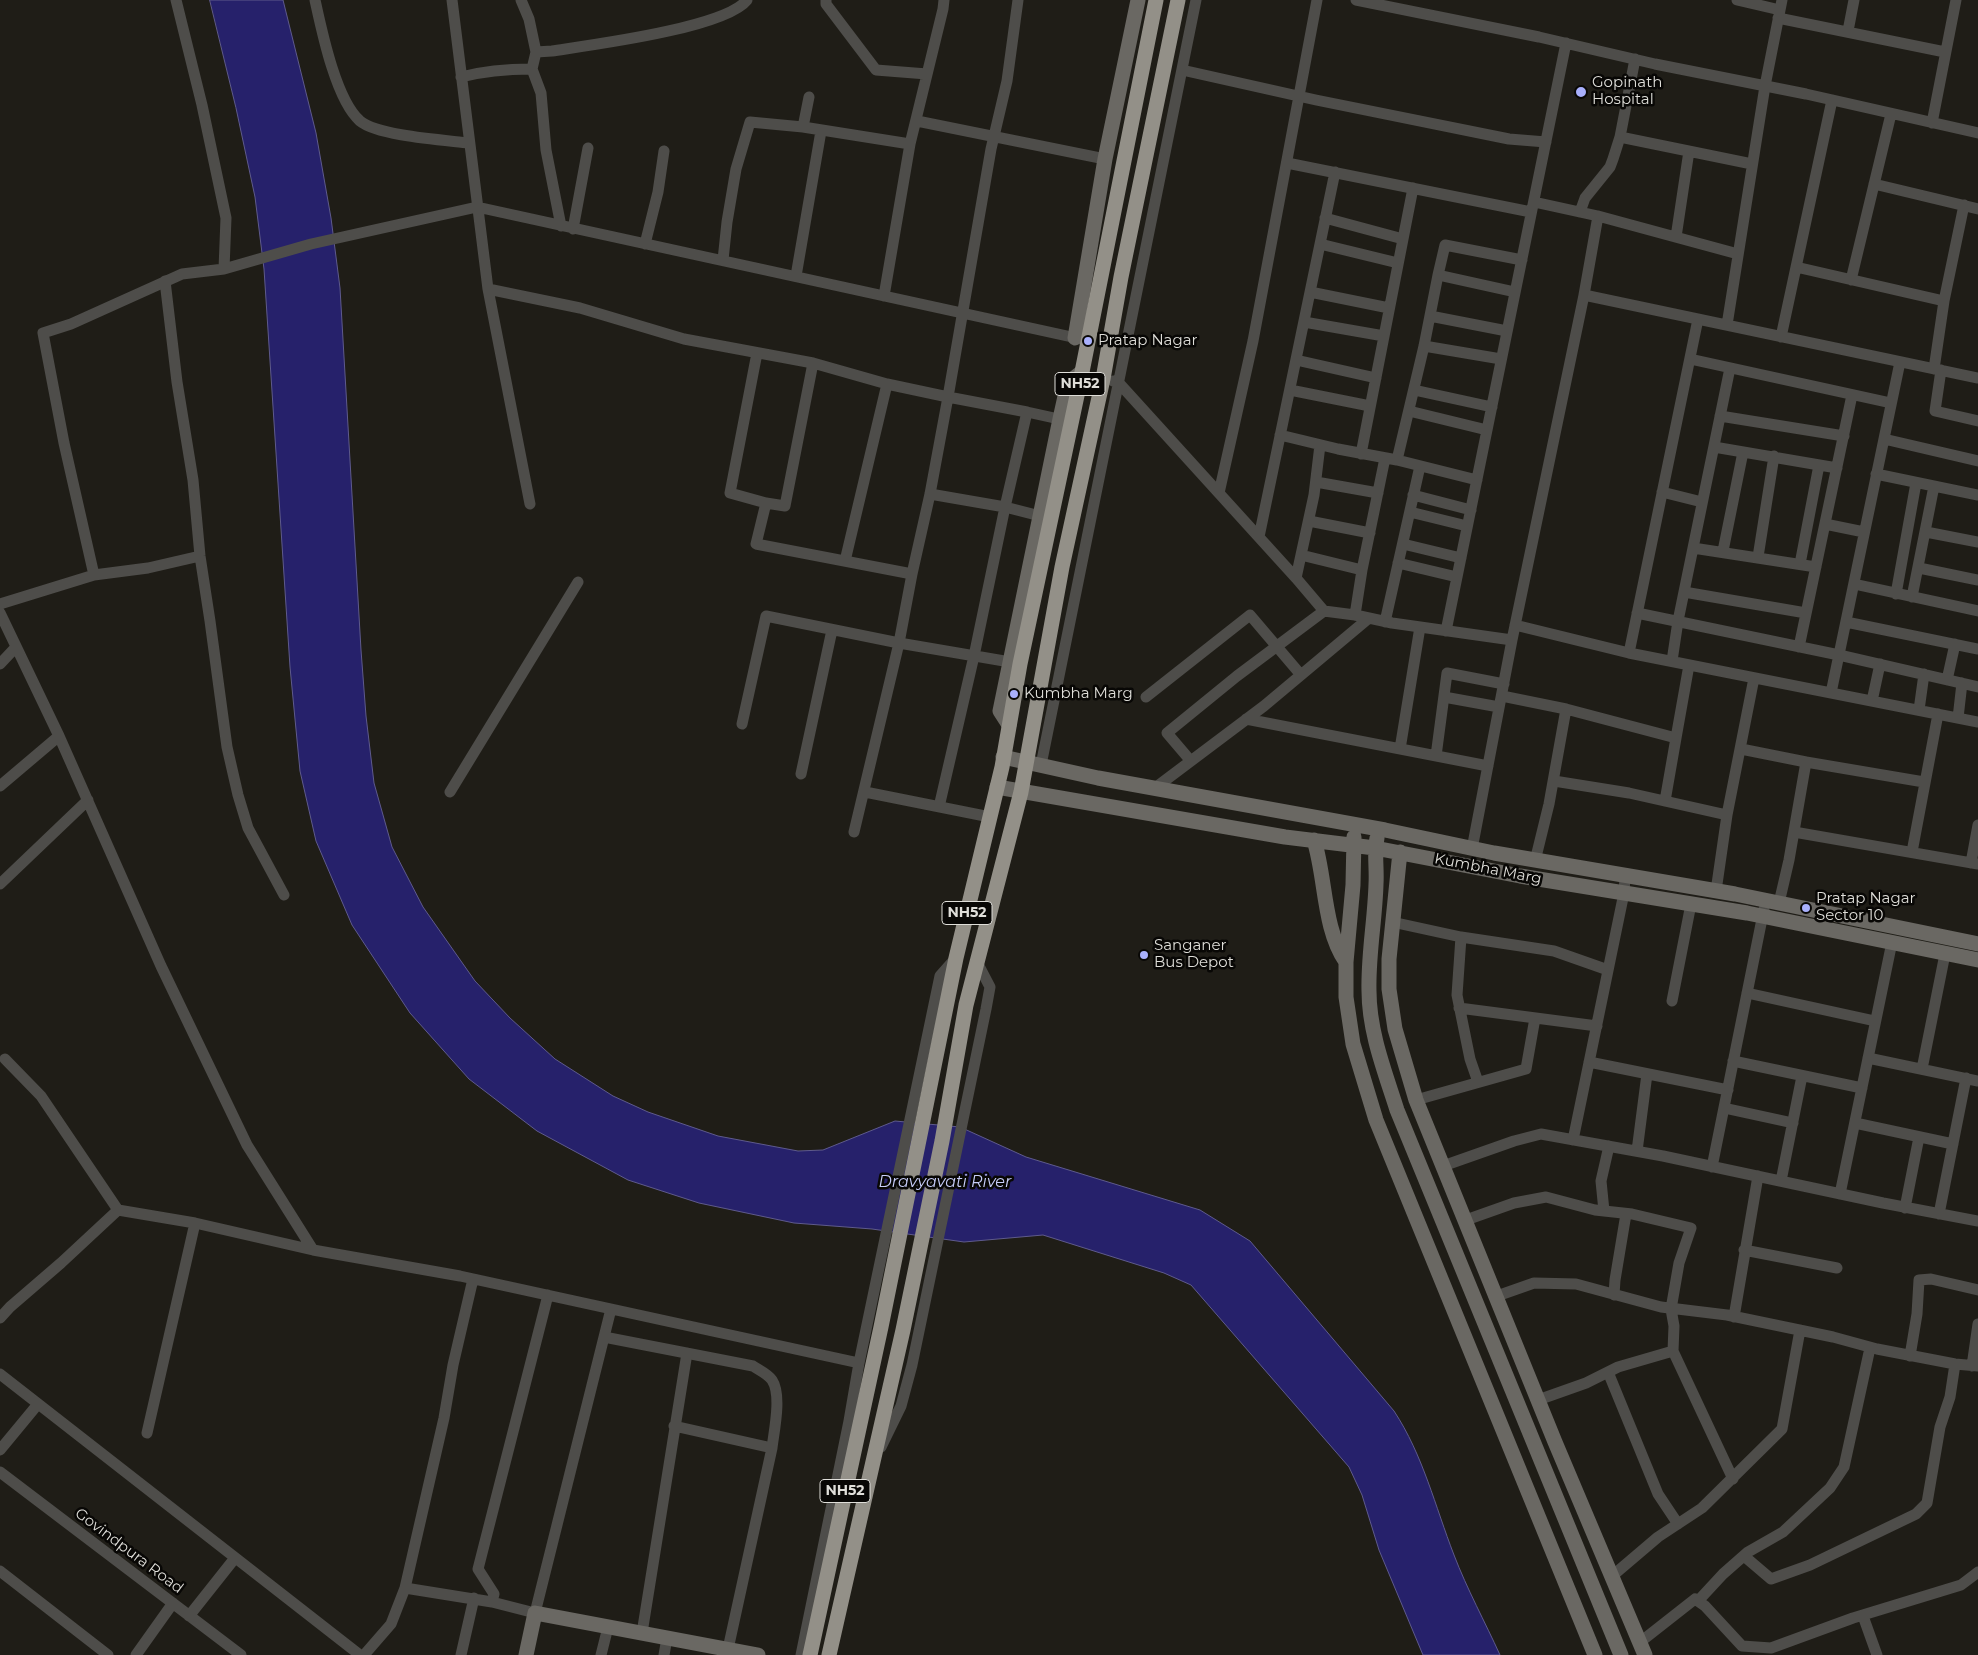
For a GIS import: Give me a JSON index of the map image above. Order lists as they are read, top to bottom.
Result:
{
  "streets": {
    "highway": ["NH52"],
    "street": ["Kumbha Marg", "Govindpura Road"]
  },
  "crossings": [
    ["NH52", "Kumbha Marg"]
  ],
  "water": ["Dravyavati River"],
  "places": [
    "Gopinath Hospital",
    "Pratap Nagar",
    "Kumbha Marg",
    "Pratap Nagar Sector 10",
    "Sanganer Bus Depot"
  ]
}
